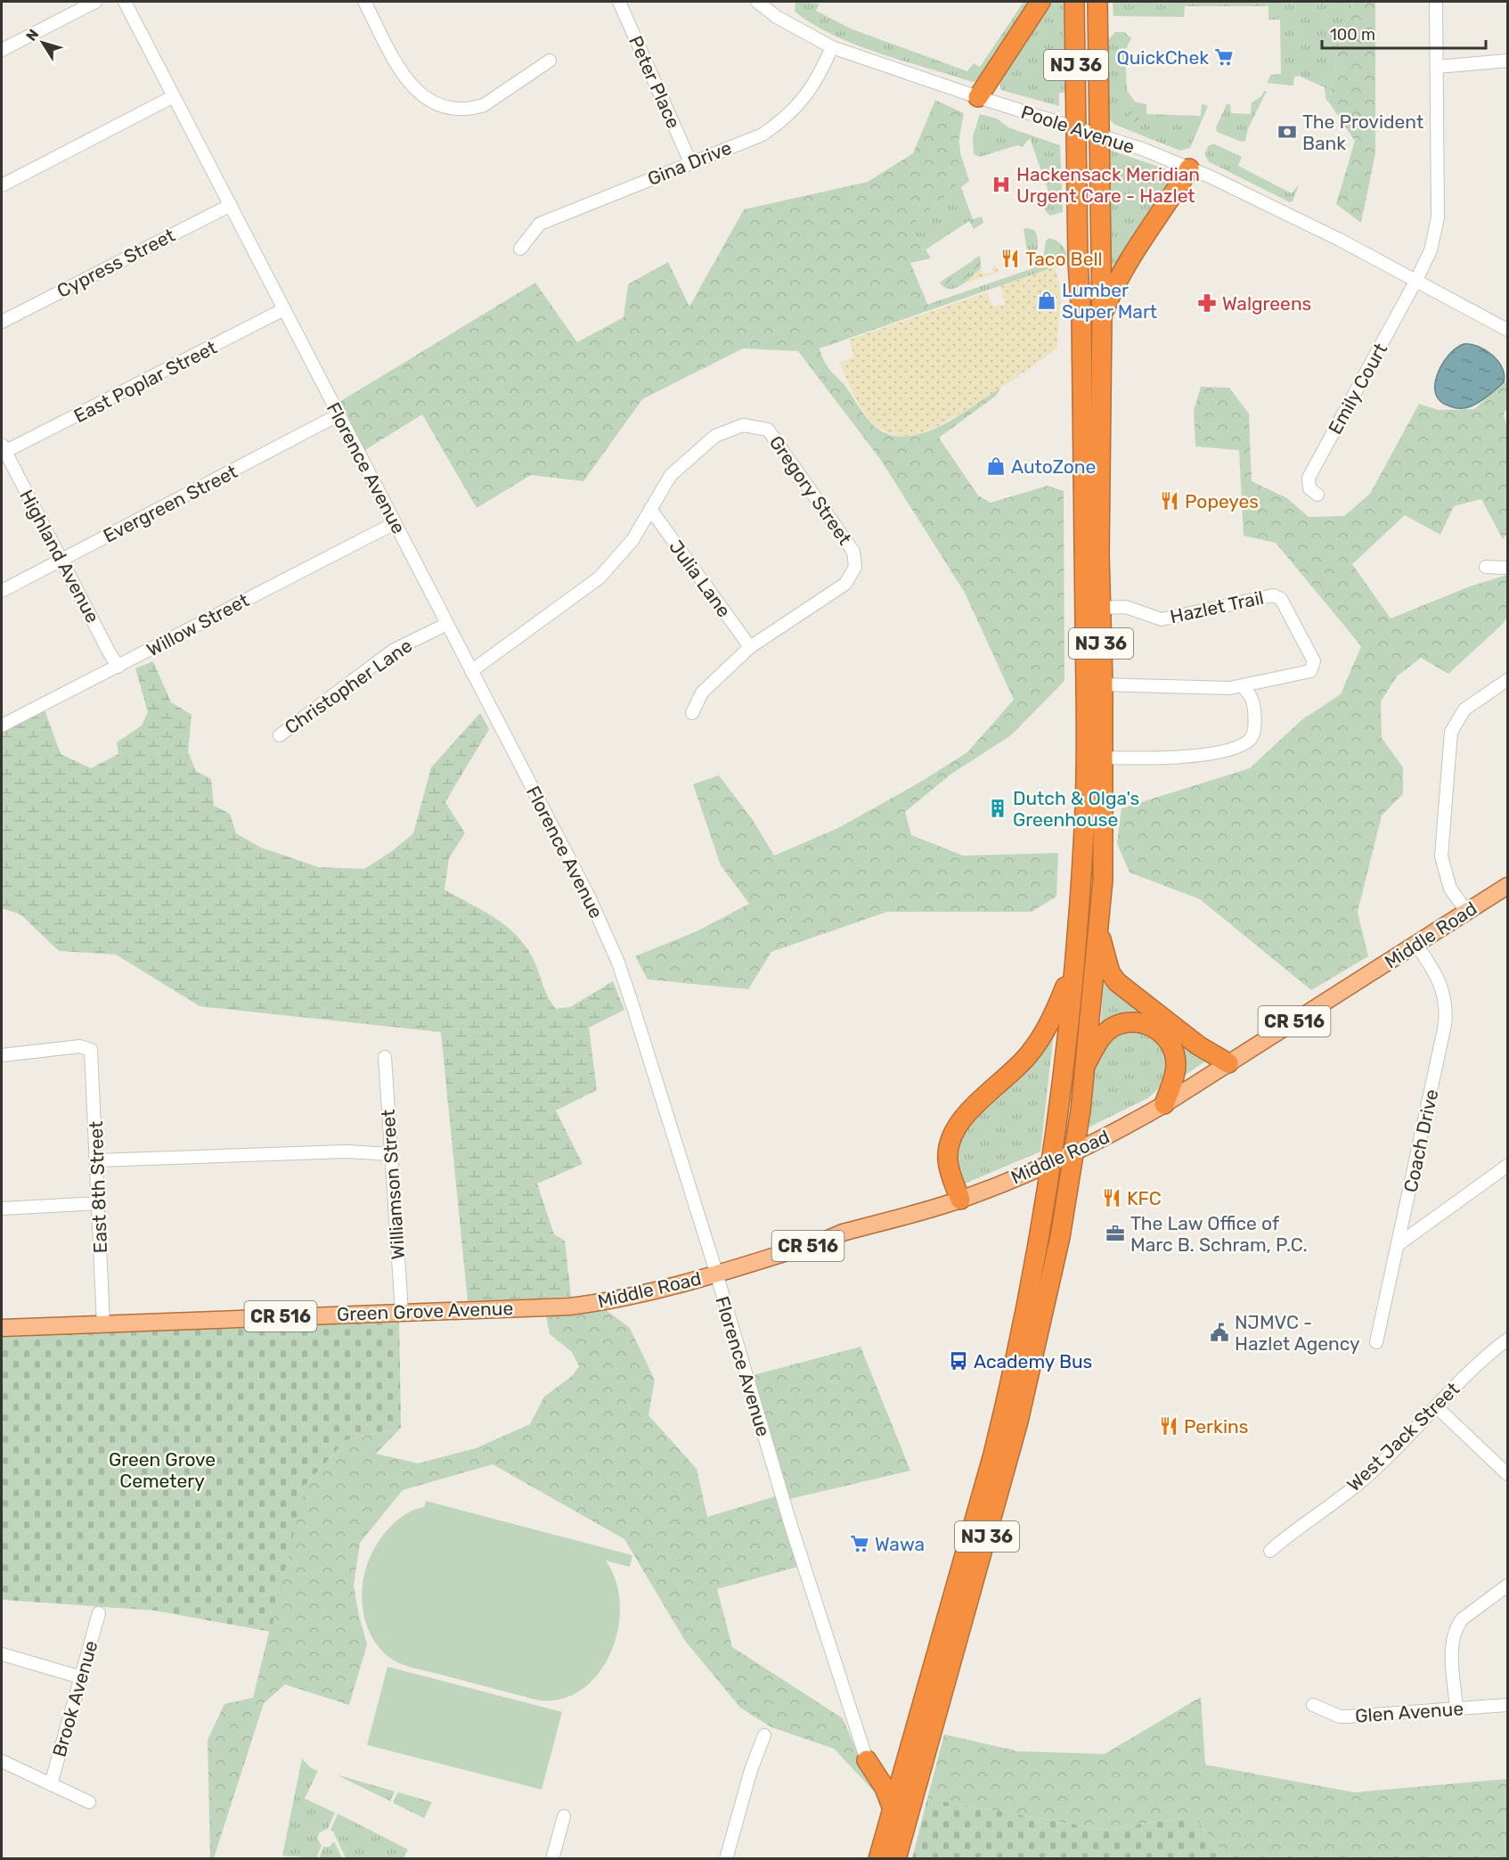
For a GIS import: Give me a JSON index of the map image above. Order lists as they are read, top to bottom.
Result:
{
  "streets": {
    "highway": ["NJ 36"],
    "main road": ["Middle Road", "CR 516", "Green Grove Avenue"],
    "street": [
      "Peter Place",
      "Poole Avenue",
      "Gina Drive",
      "Cypress Street",
      "East Poplar Street",
      "Emily Court",
      "Florence Avenue",
      "Gregory Street",
      "Evergreen Street",
      "Highland Avenue",
      "Julia Lane",
      "Hazlet Trail",
      "Willow Street",
      "Christopher Lane",
      "Coach Drive",
      "Williamson Street",
      "East 8th Street",
      "West Jack Street",
      "Brook Avenue",
      "Glen Avenue"
    ]
  },
  "crossings": [
    ["NJ 36", "Poole Avenue"],
    ["NJ 36", "Hazlet Trail"],
    ["NJ 36", "Middle Road"],
    ["Peter Place", "Gina Drive"],
    ["Poole Avenue", "Gina Drive"],
    ["Poole Avenue", "Emily Court"],
    ["Cypress Street", "Florence Avenue"],
    ["East Poplar Street", "Florence Avenue"],
    ["East Poplar Street", "Highland Avenue"],
    ["Florence Avenue", "Gregory Street"],
    ["Florence Avenue", "Evergreen Street"],
    ["Florence Avenue", "Willow Street"],
    ["Florence Avenue", "Christopher Lane"],
    ["Florence Avenue", "Middle Road"],
    ["Gregory Street", "Julia Lane"],
    ["Evergreen Street", "Highland Avenue"],
    ["Highland Avenue", "Willow Street"],
    ["Middle Road", "Coach Drive"],
    ["Middle Road", "Green Grove Avenue"],
    ["Williamson Street", "Green Grove Avenue"],
    ["East 8th Street", "Green Grove Avenue"]
  ],
  "parks": ["Green Grove Cemetery"],
  "places": {
    "supermarket": ["QuickChek", "Wawa"],
    "bank": ["The Provident Bank"],
    "hospital": ["Hackensack Meridian Urgent Care - Hazlet"],
    "restaurant": [
      "Taco Bell",
      "Popeyes",
      "KFC",
      "Perkins"
    ],
    "shop": ["Lumber Super Mart", "AutoZone"],
    "pharmacy": ["Walgreens"],
    "building": ["Dutch & Olga's Greenhouse"],
    "office": ["The Law Office of Marc B. Schram, P.C."],
    "public building": ["NJMVC - Hazlet Agency"],
    "bus stop": ["Academy Bus"]
  },
  "scale_bar": "100 m",
  "north": "top left"
}
